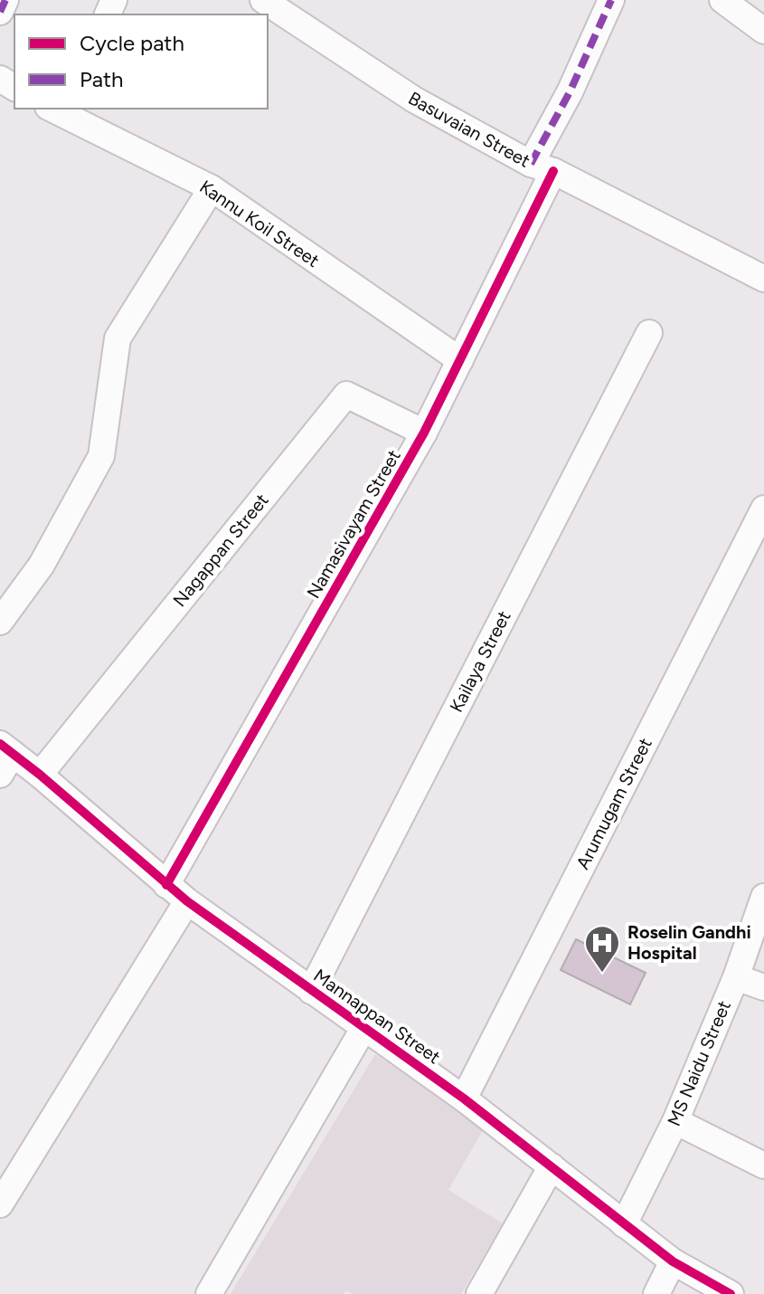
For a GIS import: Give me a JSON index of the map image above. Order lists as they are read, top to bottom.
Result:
{
  "streets": {
    "street": [
      "Basuvaian Street",
      "Kannu Koil Street",
      "Namasivayam Street",
      "Nagappan Street",
      "Kailaya Street",
      "Arumugam Street",
      "Mannappan Street",
      "MS Naidu Street"
    ]
  },
  "crossings": [
    ["Basuvaian Street", "Namasivayam Street"],
    ["Kannu Koil Street", "Namasivayam Street"],
    ["Namasivayam Street", "Nagappan Street"],
    ["Namasivayam Street", "Mannappan Street"],
    ["Nagappan Street", "Mannappan Street"],
    ["Kailaya Street", "Mannappan Street"],
    ["Arumugam Street", "Mannappan Street"],
    ["Mannappan Street", "MS Naidu Street"]
  ],
  "places": {
    "hospital": ["Roselin Gandhi Hospital"]
  },
  "legend": ["Cycle path", "Path"]
}
